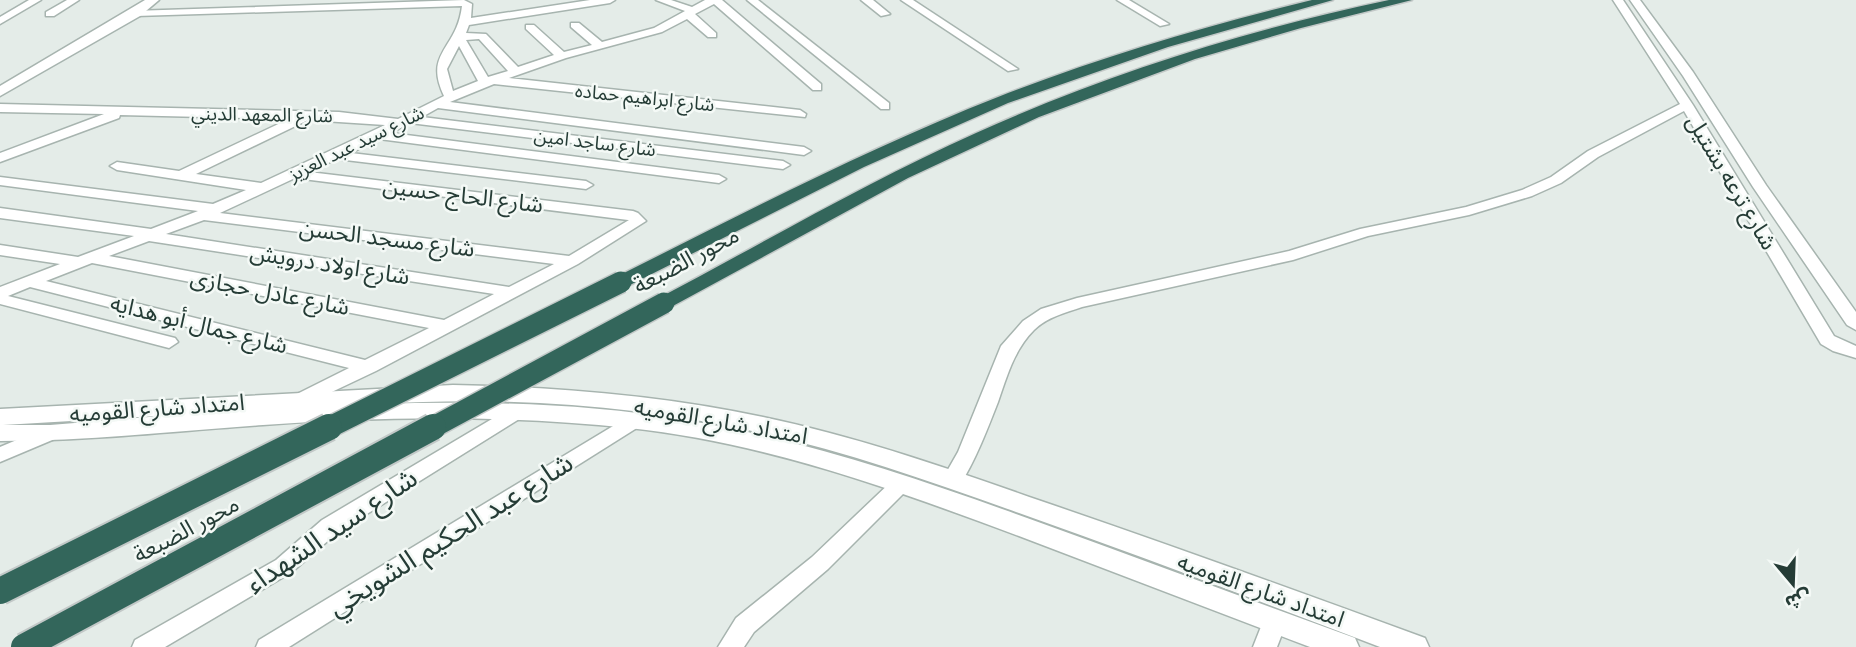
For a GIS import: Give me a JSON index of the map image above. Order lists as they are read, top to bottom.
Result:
{
  "streets": {
    "highway": ["محور الضبعة"],
    "street": [
      "شارع ابراهيم حماده",
      "شارع المعهد الديني",
      "شارع ساجد امين",
      "شارع سيد عبد العزيز",
      "شارع ترعه بشتيل",
      "شارع الحاج حسين",
      "شارع مسجد الحسن",
      "شارع اولاد درويش",
      "شارع عادل حجازى",
      "شارع جمال أبو هدايه",
      "امتداد شارع القوميه",
      "شارع سيد الشهداء",
      "شارع عبد الحكيم الشويخي"
    ]
  },
  "crossings": [
    ["شارع ابراهيم حماده", "شارع سيد عبد العزيز"],
    ["شارع المعهد الديني", "شارع ساجد امين"],
    ["شارع المعهد الديني", "شارع سيد عبد العزيز"],
    ["شارع ساجد امين", "شارع سيد عبد العزيز"],
    ["شارع سيد عبد العزيز", "شارع الحاج حسين"],
    ["شارع سيد عبد العزيز", "شارع مسجد الحسن"],
    ["شارع سيد عبد العزيز", "شارع اولاد درويش"],
    ["شارع سيد عبد العزيز", "شارع عادل حجازى"],
    ["شارع سيد عبد العزيز", "شارع جمال أبو هدايه"],
    ["شارع الحاج حسين", "شارع مسجد الحسن"],
    ["امتداد شارع القوميه", "شارع سيد الشهداء"],
    ["امتداد شارع القوميه", "شارع عبد الحكيم الشويخي"]
  ],
  "north": "bottom"
}
